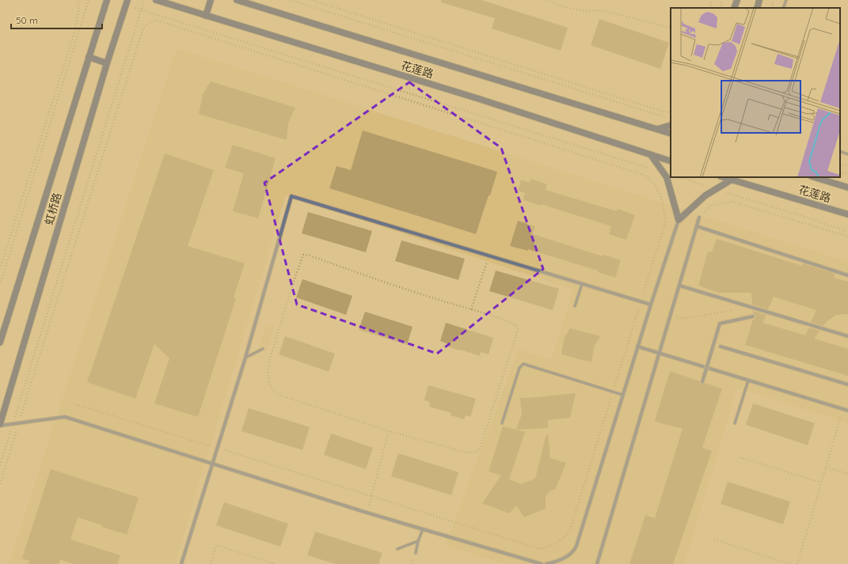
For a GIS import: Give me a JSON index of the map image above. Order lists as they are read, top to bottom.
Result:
{
  "streets": {
    "main road": ["花莲路", "虹桥路"]
  },
  "scale_bar": "50 m"
}
